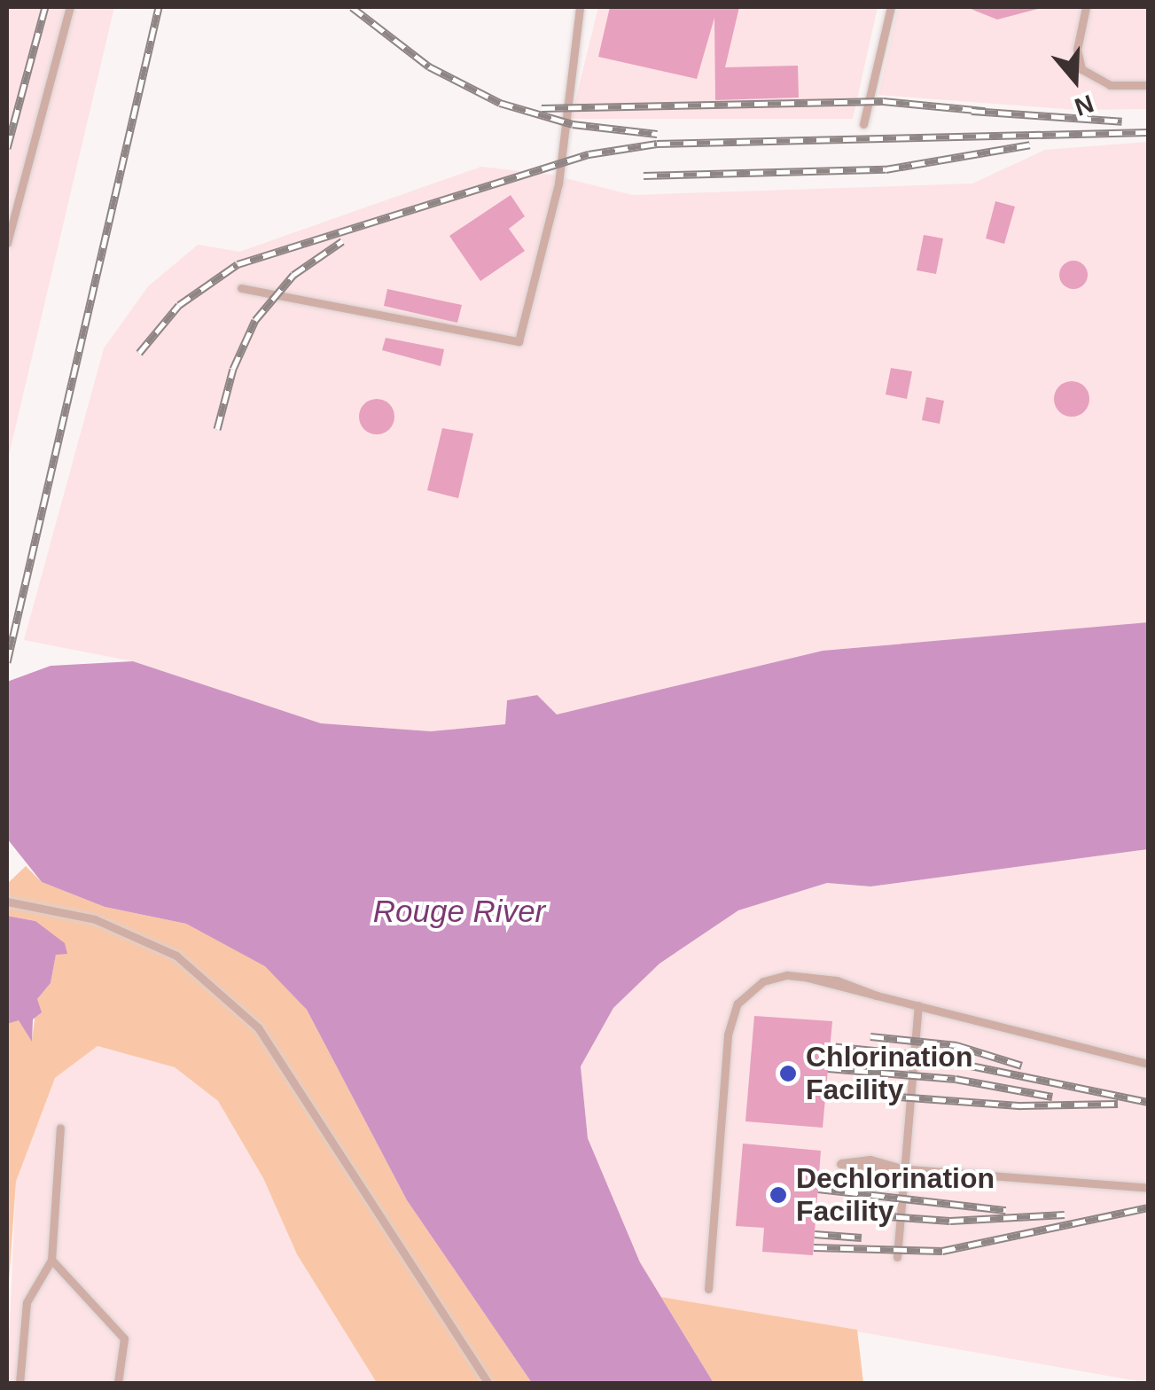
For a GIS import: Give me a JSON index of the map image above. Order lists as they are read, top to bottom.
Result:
{
  "water": ["Rouge River"],
  "places": ["Chlorination Facility", "Dechlorination Facility"],
  "north": "bottom"
}
